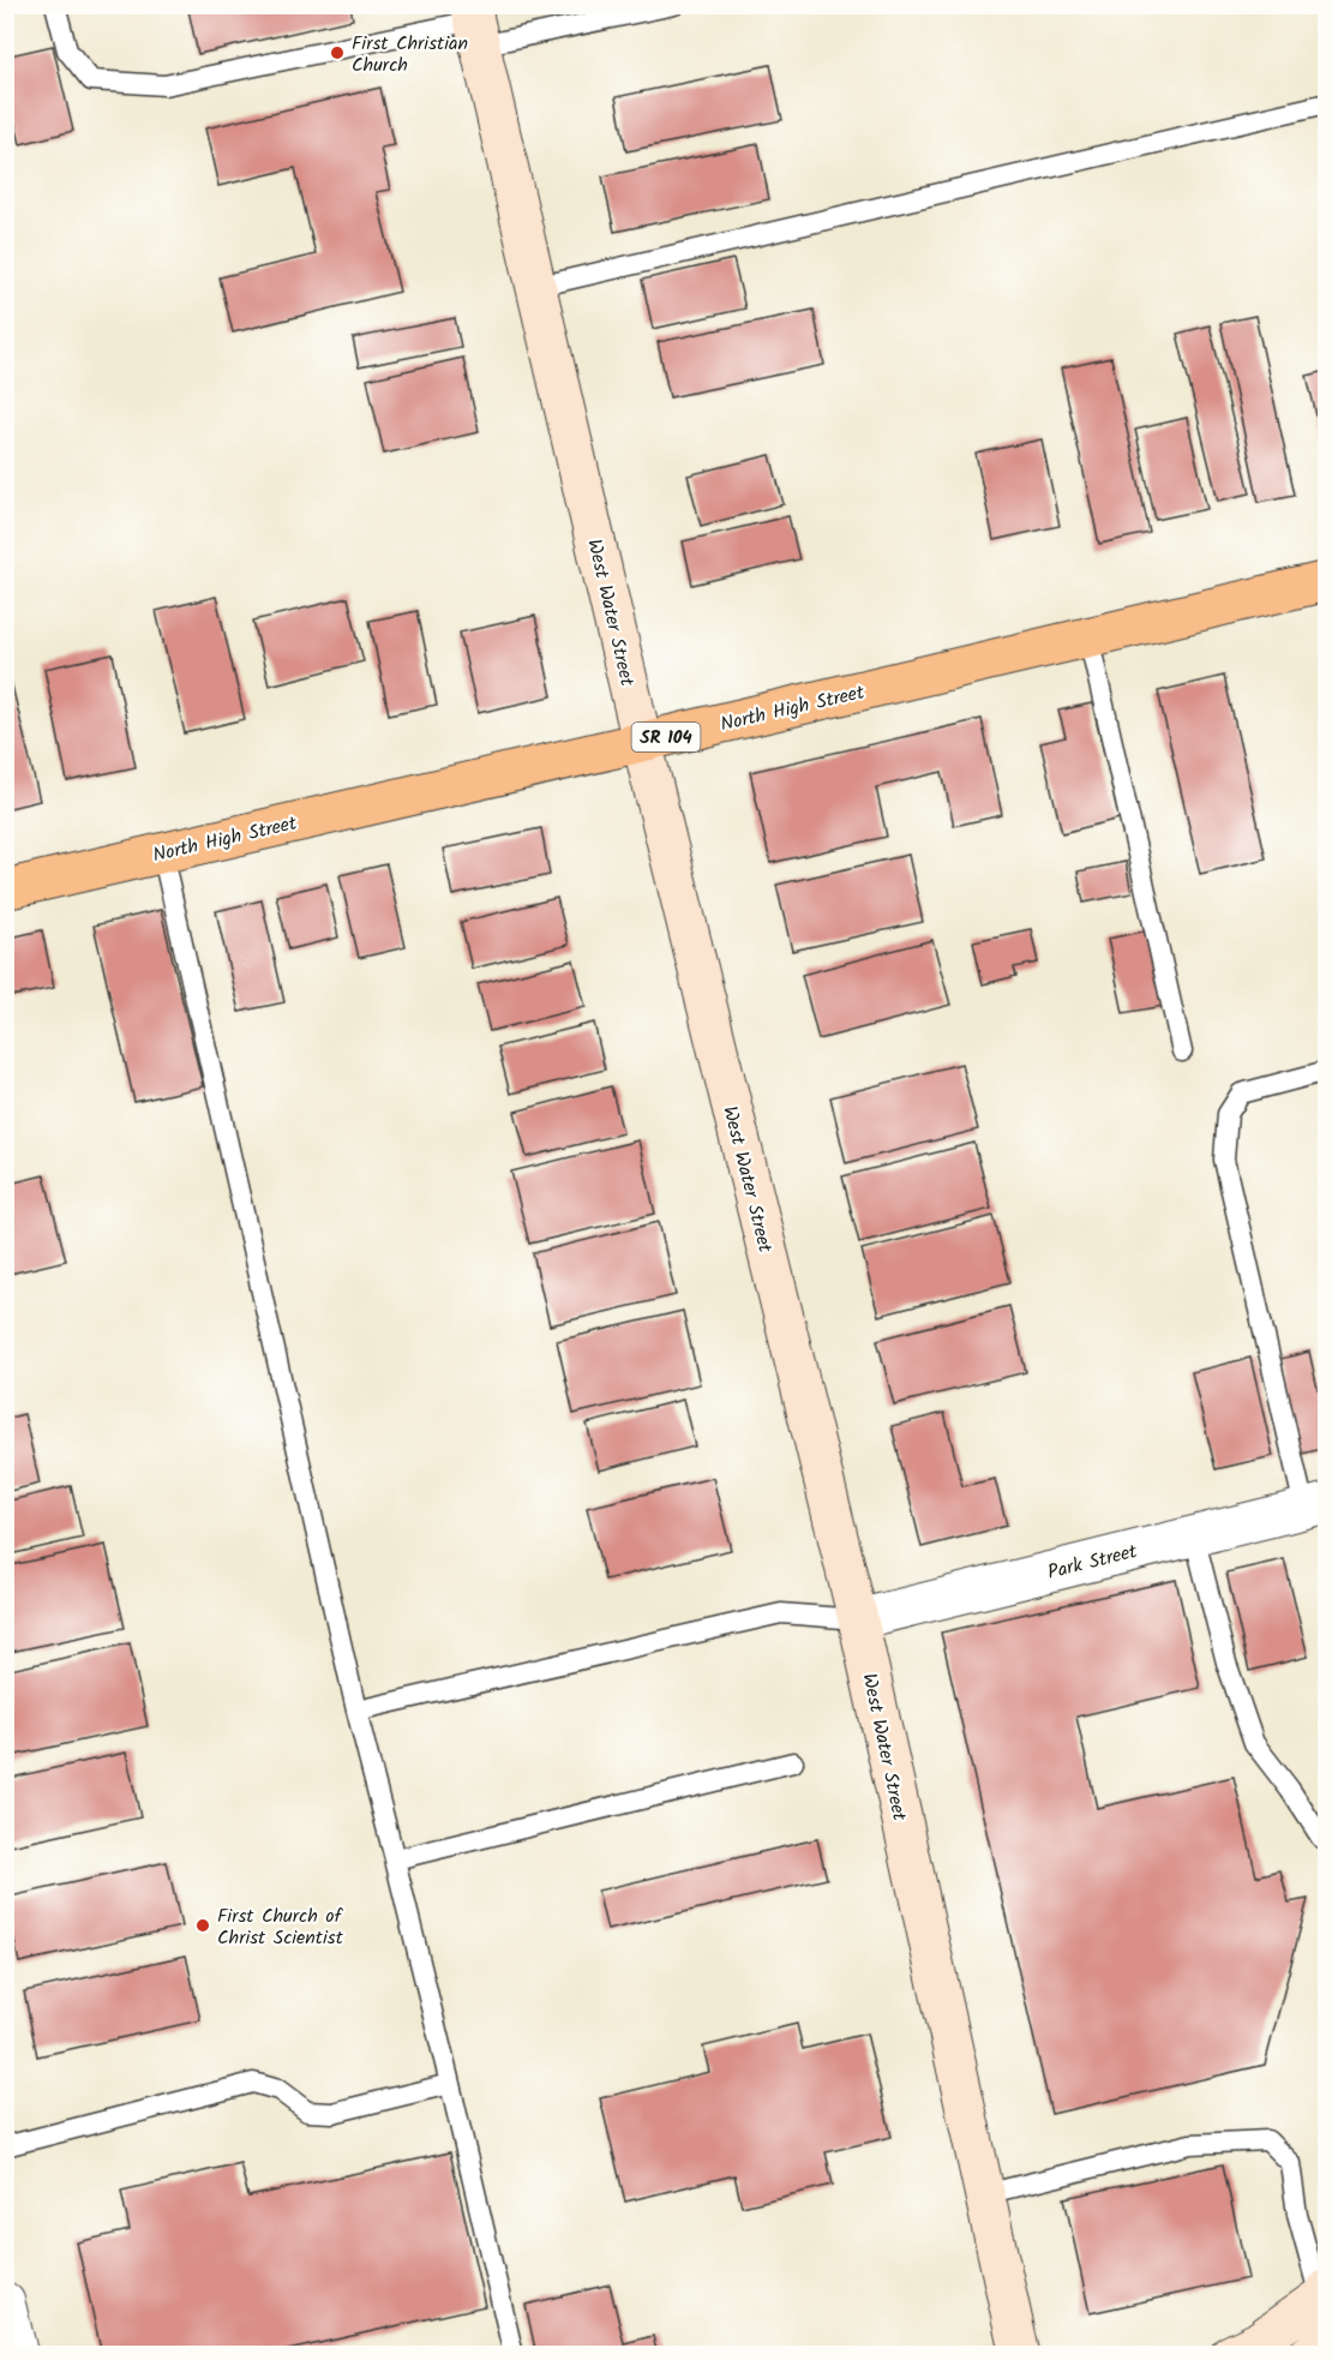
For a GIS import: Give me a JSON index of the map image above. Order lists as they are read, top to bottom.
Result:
{
  "streets": {
    "main road": ["North High Street", "SR 104"],
    "street": ["West Water Street", "Park Street"]
  },
  "crossings": [
    ["West Water Street", "North High Street"],
    ["West Water Street", "Park Street"]
  ],
  "places": ["First Christian Church", "First Church of Christ Scientist"]
}
